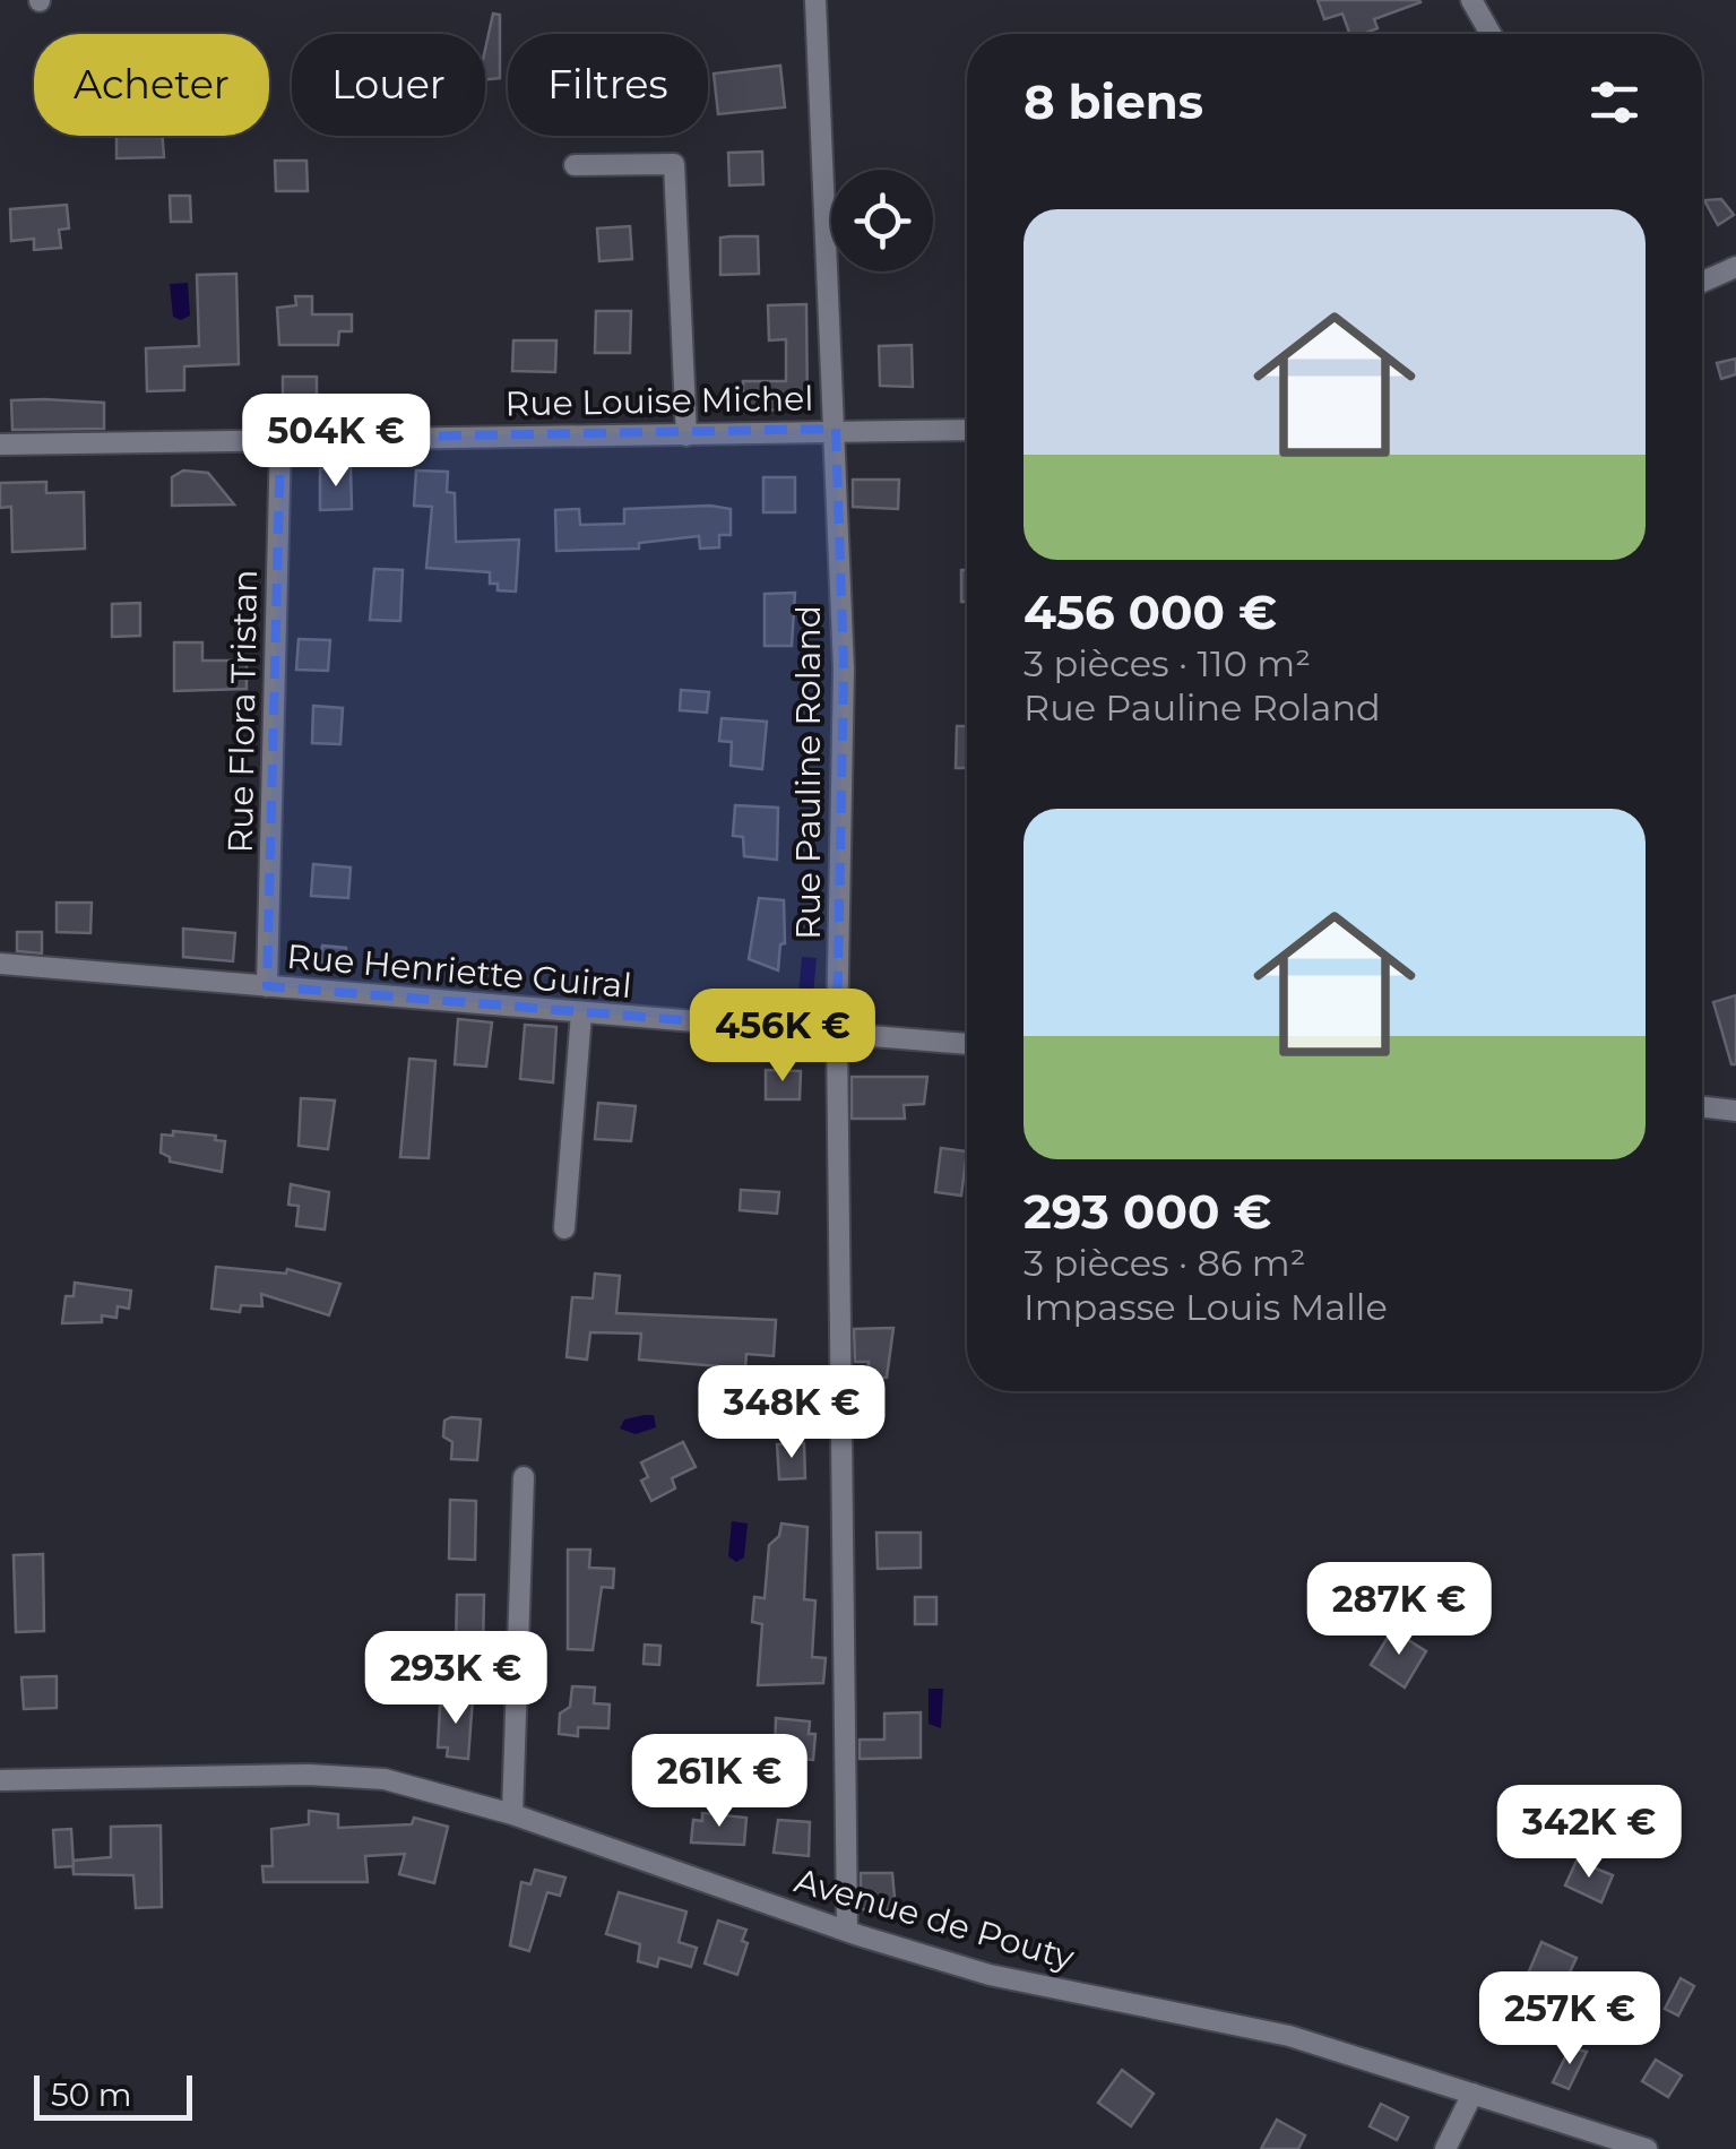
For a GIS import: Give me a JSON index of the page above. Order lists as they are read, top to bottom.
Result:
{
  "streets": {
    "street": [
      "Rue Louise Michel",
      "Rue Flora Tristan",
      "Rue Pauline Roland",
      "Rue Henriette Guiral",
      "Avenue de Pouty"
    ]
  },
  "crossings": [
    ["Rue Louise Michel", "Rue Flora Tristan"],
    ["Rue Louise Michel", "Rue Pauline Roland"],
    ["Rue Flora Tristan", "Rue Henriette Guiral"],
    ["Rue Pauline Roland", "Rue Henriette Guiral"],
    ["Rue Pauline Roland", "Avenue de Pouty"]
  ],
  "scale_bar": "50 m",
  "page": {
    "chip": ["Acheter", "Louer", "Filtres"],
    "heading": "8 biens",
    "list": [
      {
        "name": "456 000 €",
        "note": "3 pièces · 110 m² · Rue Pauline Roland"
      },
      {
        "name": "293 000 €",
        "note": "3 pièces · 86 m² · Impasse Louis Malle"
      }
    ],
    "price": [
      "504K €",
      "456K €",
      "348K €",
      "287K €",
      "293K €",
      "261K €",
      "342K €",
      "257K €"
    ],
    "scale": "50 m"
  }
}
